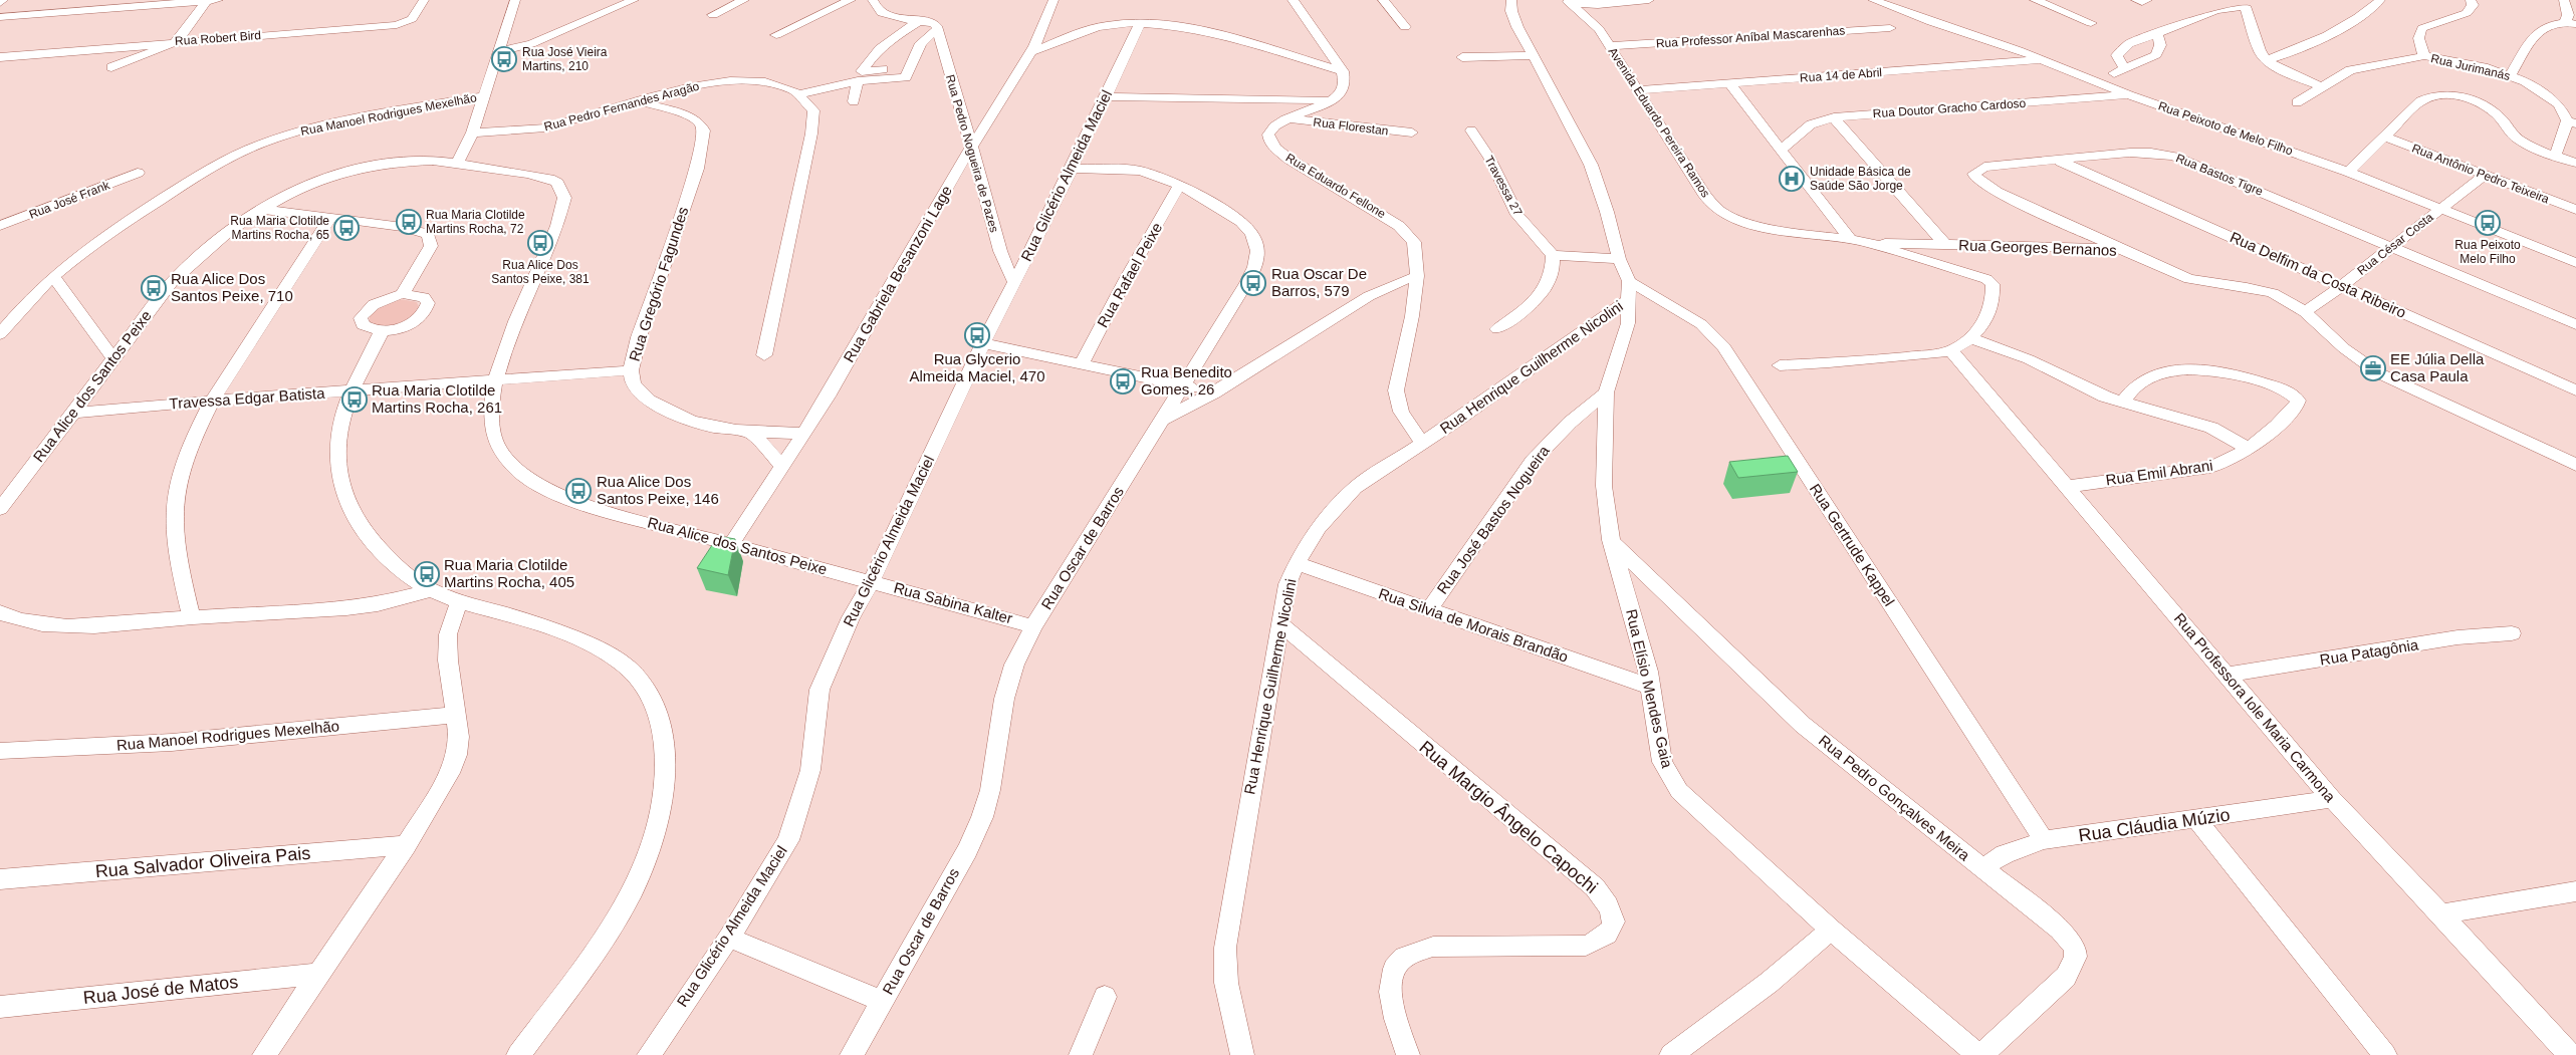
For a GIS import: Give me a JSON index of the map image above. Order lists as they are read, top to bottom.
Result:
{
  "streets": {
    "street": [
      "Rua Professor Aníbal Mascarenhas",
      "Rua Robert Bird",
      "Rua Jurimanás",
      "Rua 14 de Abril",
      "Rua Pedro Fernandes Aragão",
      "Rua Doutor Gracho Cardoso",
      "Rua Manoel Rodrigues Mexelhão",
      "Avenida Eduardo Pereira Ramos",
      "Rua Florestan",
      "Rua Peixoto de Melo Filho",
      "Rua Pedro Nogueira de Pazes",
      "Rua Antônio Pedro Teixeira",
      "Rua Bastos Tigre",
      "Rua Glicério Almeida Maciel",
      "Rua Eduardo Fellone",
      "Travessa 27",
      "Rua José Frank",
      "Rua César Costa",
      "Rua Georges Bernanos",
      "Rua Gabriela Besanzoni Lage",
      "Rua Rafael Peixe",
      "Rua Delfim da Costa Ribeiro",
      "Rua Gregório Fagundes",
      "Rua Henrique Guilherme Nicolini",
      "Rua Alice dos Santos Peixe",
      "Travessa Edgar Batista",
      "Rua Emil Abrani",
      "Rua José Bastos Nogueira",
      "Rua Gertrude Kappel",
      "Rua Oscar de Barros",
      "Rua Sabina Kalter",
      "Rua Silvia de Morais Brandão",
      "Rua Patagônia",
      "Rua Elísio Mendes Gaia",
      "Rua Professora Iole Maria Carmona",
      "Rua Pedro Gonçalves Meira",
      "Rua Margio Ângelo Capochi",
      "Rua Cláudia Múzio",
      "Rua Salvador Oliveira Pais",
      "Rua José de Matos"
    ]
  },
  "crossings": [
    ["Rua Professor Aníbal Mascarenhas", "Avenida Eduardo Pereira Ramos"],
    ["Rua 14 de Abril", "Avenida Eduardo Pereira Ramos"],
    ["Rua 14 de Abril", "Rua Peixoto de Melo Filho"],
    ["Rua Pedro Fernandes Aragão", "Rua Gregório Fagundes"],
    ["Rua Doutor Gracho Cardoso", "Rua Peixoto de Melo Filho"],
    ["Avenida Eduardo Pereira Ramos", "Rua Georges Bernanos"],
    ["Rua Florestan", "Rua Eduardo Fellone"],
    ["Rua Peixoto de Melo Filho", "Rua César Costa"],
    ["Rua Pedro Nogueira de Pazes", "Rua Glicério Almeida Maciel"],
    ["Rua Pedro Nogueira de Pazes", "Rua Gabriela Besanzoni Lage"],
    ["Rua Antônio Pedro Teixeira", "Rua César Costa"],
    ["Rua Bastos Tigre", "Rua César Costa"],
    ["Rua Bastos Tigre", "Rua Georges Bernanos"],
    ["Rua Bastos Tigre", "Rua Delfim da Costa Ribeiro"],
    ["Rua Glicério Almeida Maciel", "Rua Alice dos Santos Peixe"],
    ["Rua Glicério Almeida Maciel", "Rua Oscar de Barros"],
    ["Rua Glicério Almeida Maciel", "Rua Sabina Kalter"],
    ["Rua Eduardo Fellone", "Rua Henrique Guilherme Nicolini"],
    ["Rua César Costa", "Rua Georges Bernanos"],
    ["Rua César Costa", "Rua Delfim da Costa Ribeiro"],
    ["Rua Gabriela Besanzoni Lage", "Rua Gregório Fagundes"],
    ["Rua Gabriela Besanzoni Lage", "Rua Alice dos Santos Peixe"],
    ["Rua Rafael Peixe", "Rua Oscar de Barros"],
    ["Rua Gregório Fagundes", "Travessa Edgar Batista"],
    ["Rua Henrique Guilherme Nicolini", "Rua Gertrude Kappel"],
    ["Rua Henrique Guilherme Nicolini", "Rua Silvia de Morais Brandão"],
    ["Rua Henrique Guilherme Nicolini", "Rua Elísio Mendes Gaia"],
    ["Rua Henrique Guilherme Nicolini", "Rua Margio Ângelo Capochi"],
    ["Rua Alice dos Santos Peixe", "Travessa Edgar Batista"],
    ["Rua Alice dos Santos Peixe", "Rua Sabina Kalter"],
    ["Rua Emil Abrani", "Rua Professora Iole Maria Carmona"],
    ["Rua José Bastos Nogueira", "Rua Silvia de Morais Brandão"],
    ["Rua José Bastos Nogueira", "Rua Elísio Mendes Gaia"],
    ["Rua Gertrude Kappel", "Rua Elísio Mendes Gaia"],
    ["Rua Gertrude Kappel", "Rua Cláudia Múzio"],
    ["Rua Oscar de Barros", "Rua Sabina Kalter"],
    ["Rua Silvia de Morais Brandão", "Rua Elísio Mendes Gaia"],
    ["Rua Patagônia", "Rua Professora Iole Maria Carmona"],
    ["Rua Elísio Mendes Gaia", "Rua Pedro Gonçalves Meira"],
    ["Rua Professora Iole Maria Carmona", "Rua Cláudia Múzio"],
    ["Rua Pedro Gonçalves Meira", "Rua Cláudia Múzio"]
  ],
  "places": {
    "bus stop": [
      "Rua José Vieira Martins, 210",
      "Rua Maria Clotilde Martins Rocha, 72",
      "Rua Peixoto Melo Filho",
      "Rua Maria Clotilde Martins Rocha, 65",
      "Rua Alice Dos Santos Peixe, 381",
      "Rua Oscar De Barros, 579",
      "Rua Alice Dos Santos Peixe, 710",
      "Rua Glycerio Almeida Maciel, 470",
      "Rua Benedito Gomes, 26",
      "Rua Maria Clotilde Martins Rocha, 261",
      "Rua Alice Dos Santos Peixe, 146",
      "Rua Maria Clotilde Martins Rocha, 405"
    ],
    "hospital": ["Unidade Básica de Saúde São Jorge"],
    "office": ["EE Júlia Della Casa Paula"]
  }
}
